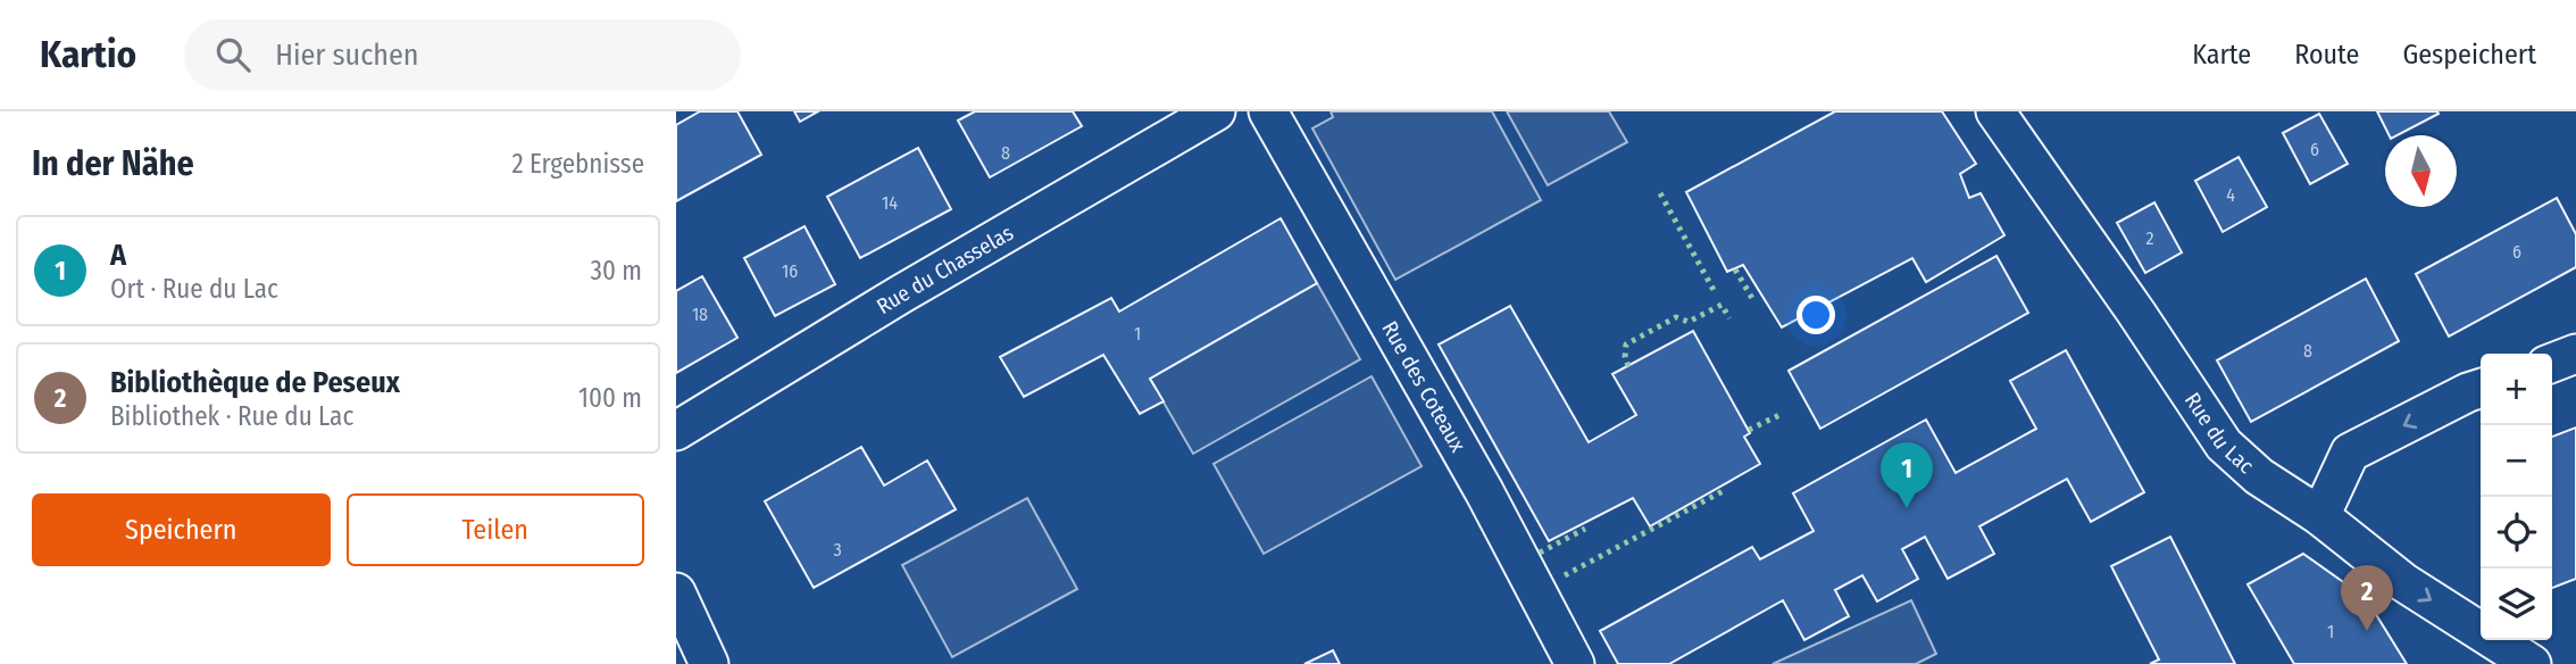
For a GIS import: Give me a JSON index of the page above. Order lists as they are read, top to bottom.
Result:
{
  "streets": {
    "street": ["Rue du Chasselas", "Rue des Coteaux", "Rue du Lac"]
  },
  "house_numbers": [
    "6",
    "8",
    "4",
    "14",
    "2",
    "6",
    "16",
    "18",
    "1",
    "8",
    "3",
    "1"
  ],
  "north": "bottom",
  "page": {
    "header": "Kartio",
    "search": "Hier suchen",
    "nav": ["Karte", "Route", "Gespeichert"],
    "heading": ["In der Nähe", "2 Ergebnisse"],
    "list": [
      {
        "mark": "1",
        "name": "A",
        "note": "Ort · Rue du Lac",
        "value": "30 m"
      },
      {
        "mark": "2",
        "name": "Bibliothèque de Peseux",
        "note": "Bibliothek · Rue du Lac",
        "value": "100 m"
      }
    ],
    "map_buttons": ["+", "−"],
    "pins": ["1", "2"],
    "buttons": ["Speichern", "Teilen"]
  }
}
